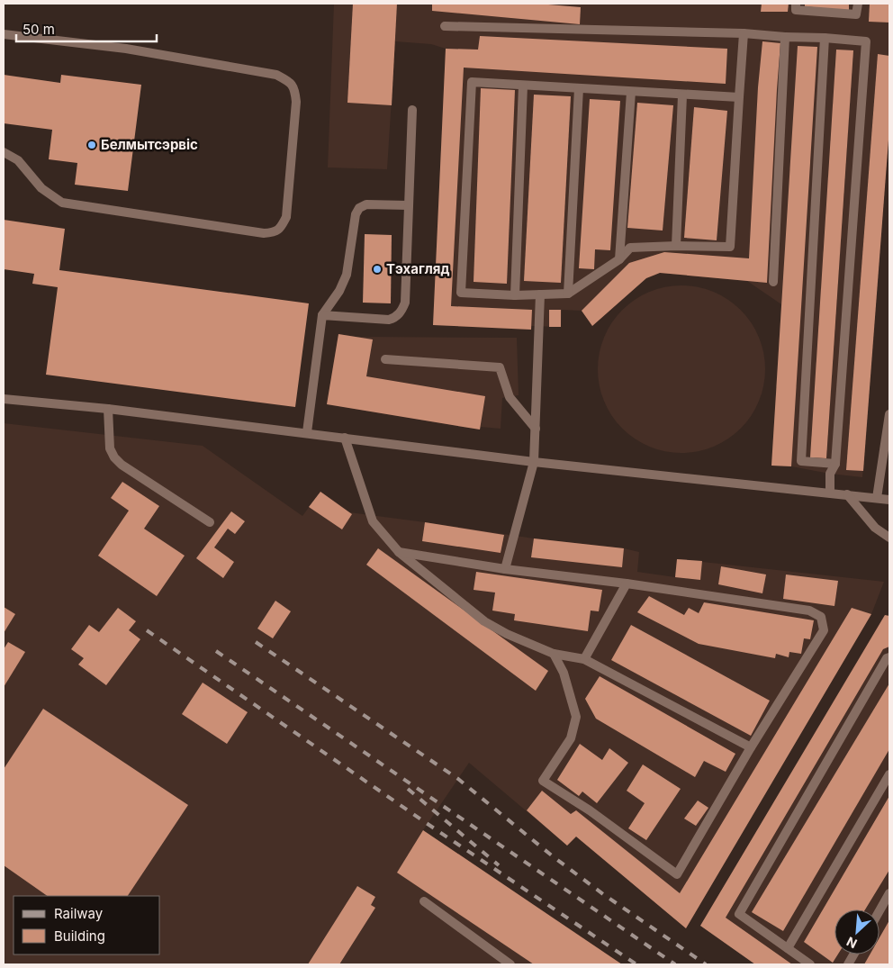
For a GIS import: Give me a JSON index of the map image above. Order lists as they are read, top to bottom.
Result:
{
  "places": ["Белмытсэрвіс", "Тэхагляд"],
  "legend": ["Railway", "Building"],
  "scale_bar": "50 m",
  "north": "bottom left"
}
